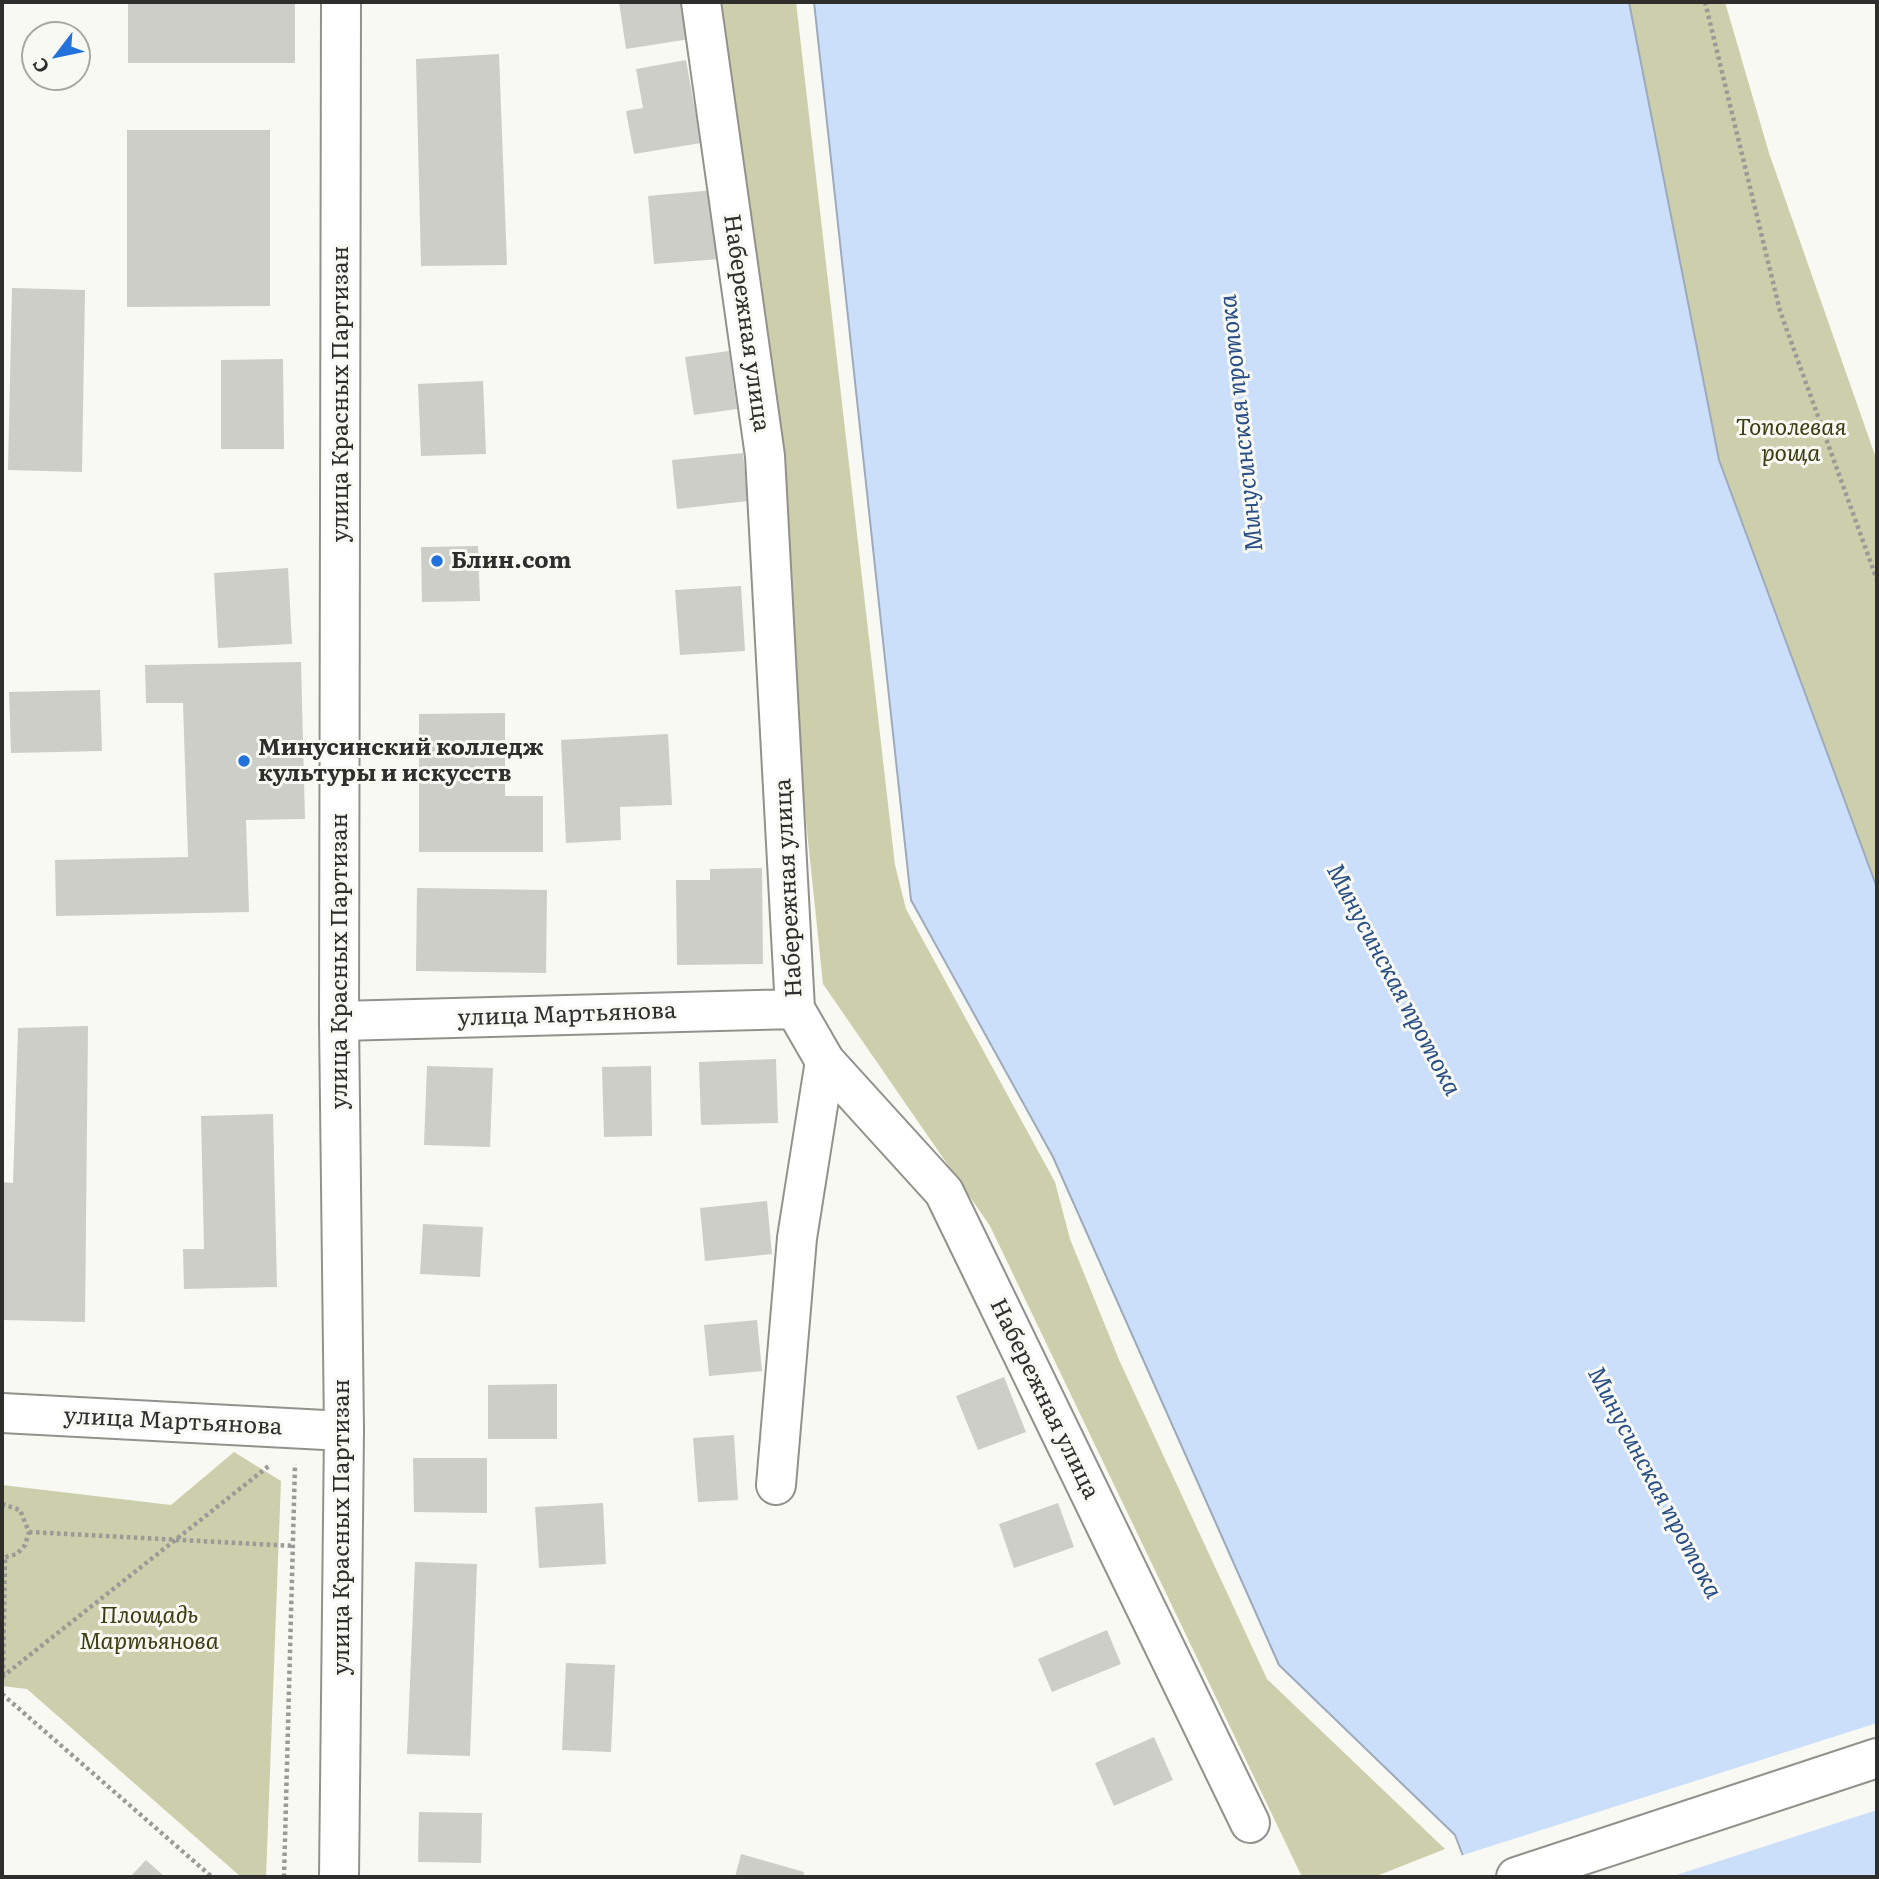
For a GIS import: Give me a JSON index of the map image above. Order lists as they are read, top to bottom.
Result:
{
  "streets": {
    "street": ["Набережная улица", "улица Красных Партизан", "улица Мартьянова"]
  },
  "crossings": [
    ["Набережная улица", "улица Мартьянова"],
    ["улица Красных Партизан", "улица Мартьянова"]
  ],
  "water": ["Минусинская протока"],
  "parks": ["Тополевая роща", "Площадь Мартьянова"],
  "places": ["Блин.com", "Минусинский колледж культуры и искусств"],
  "north": "bottom left"
}
